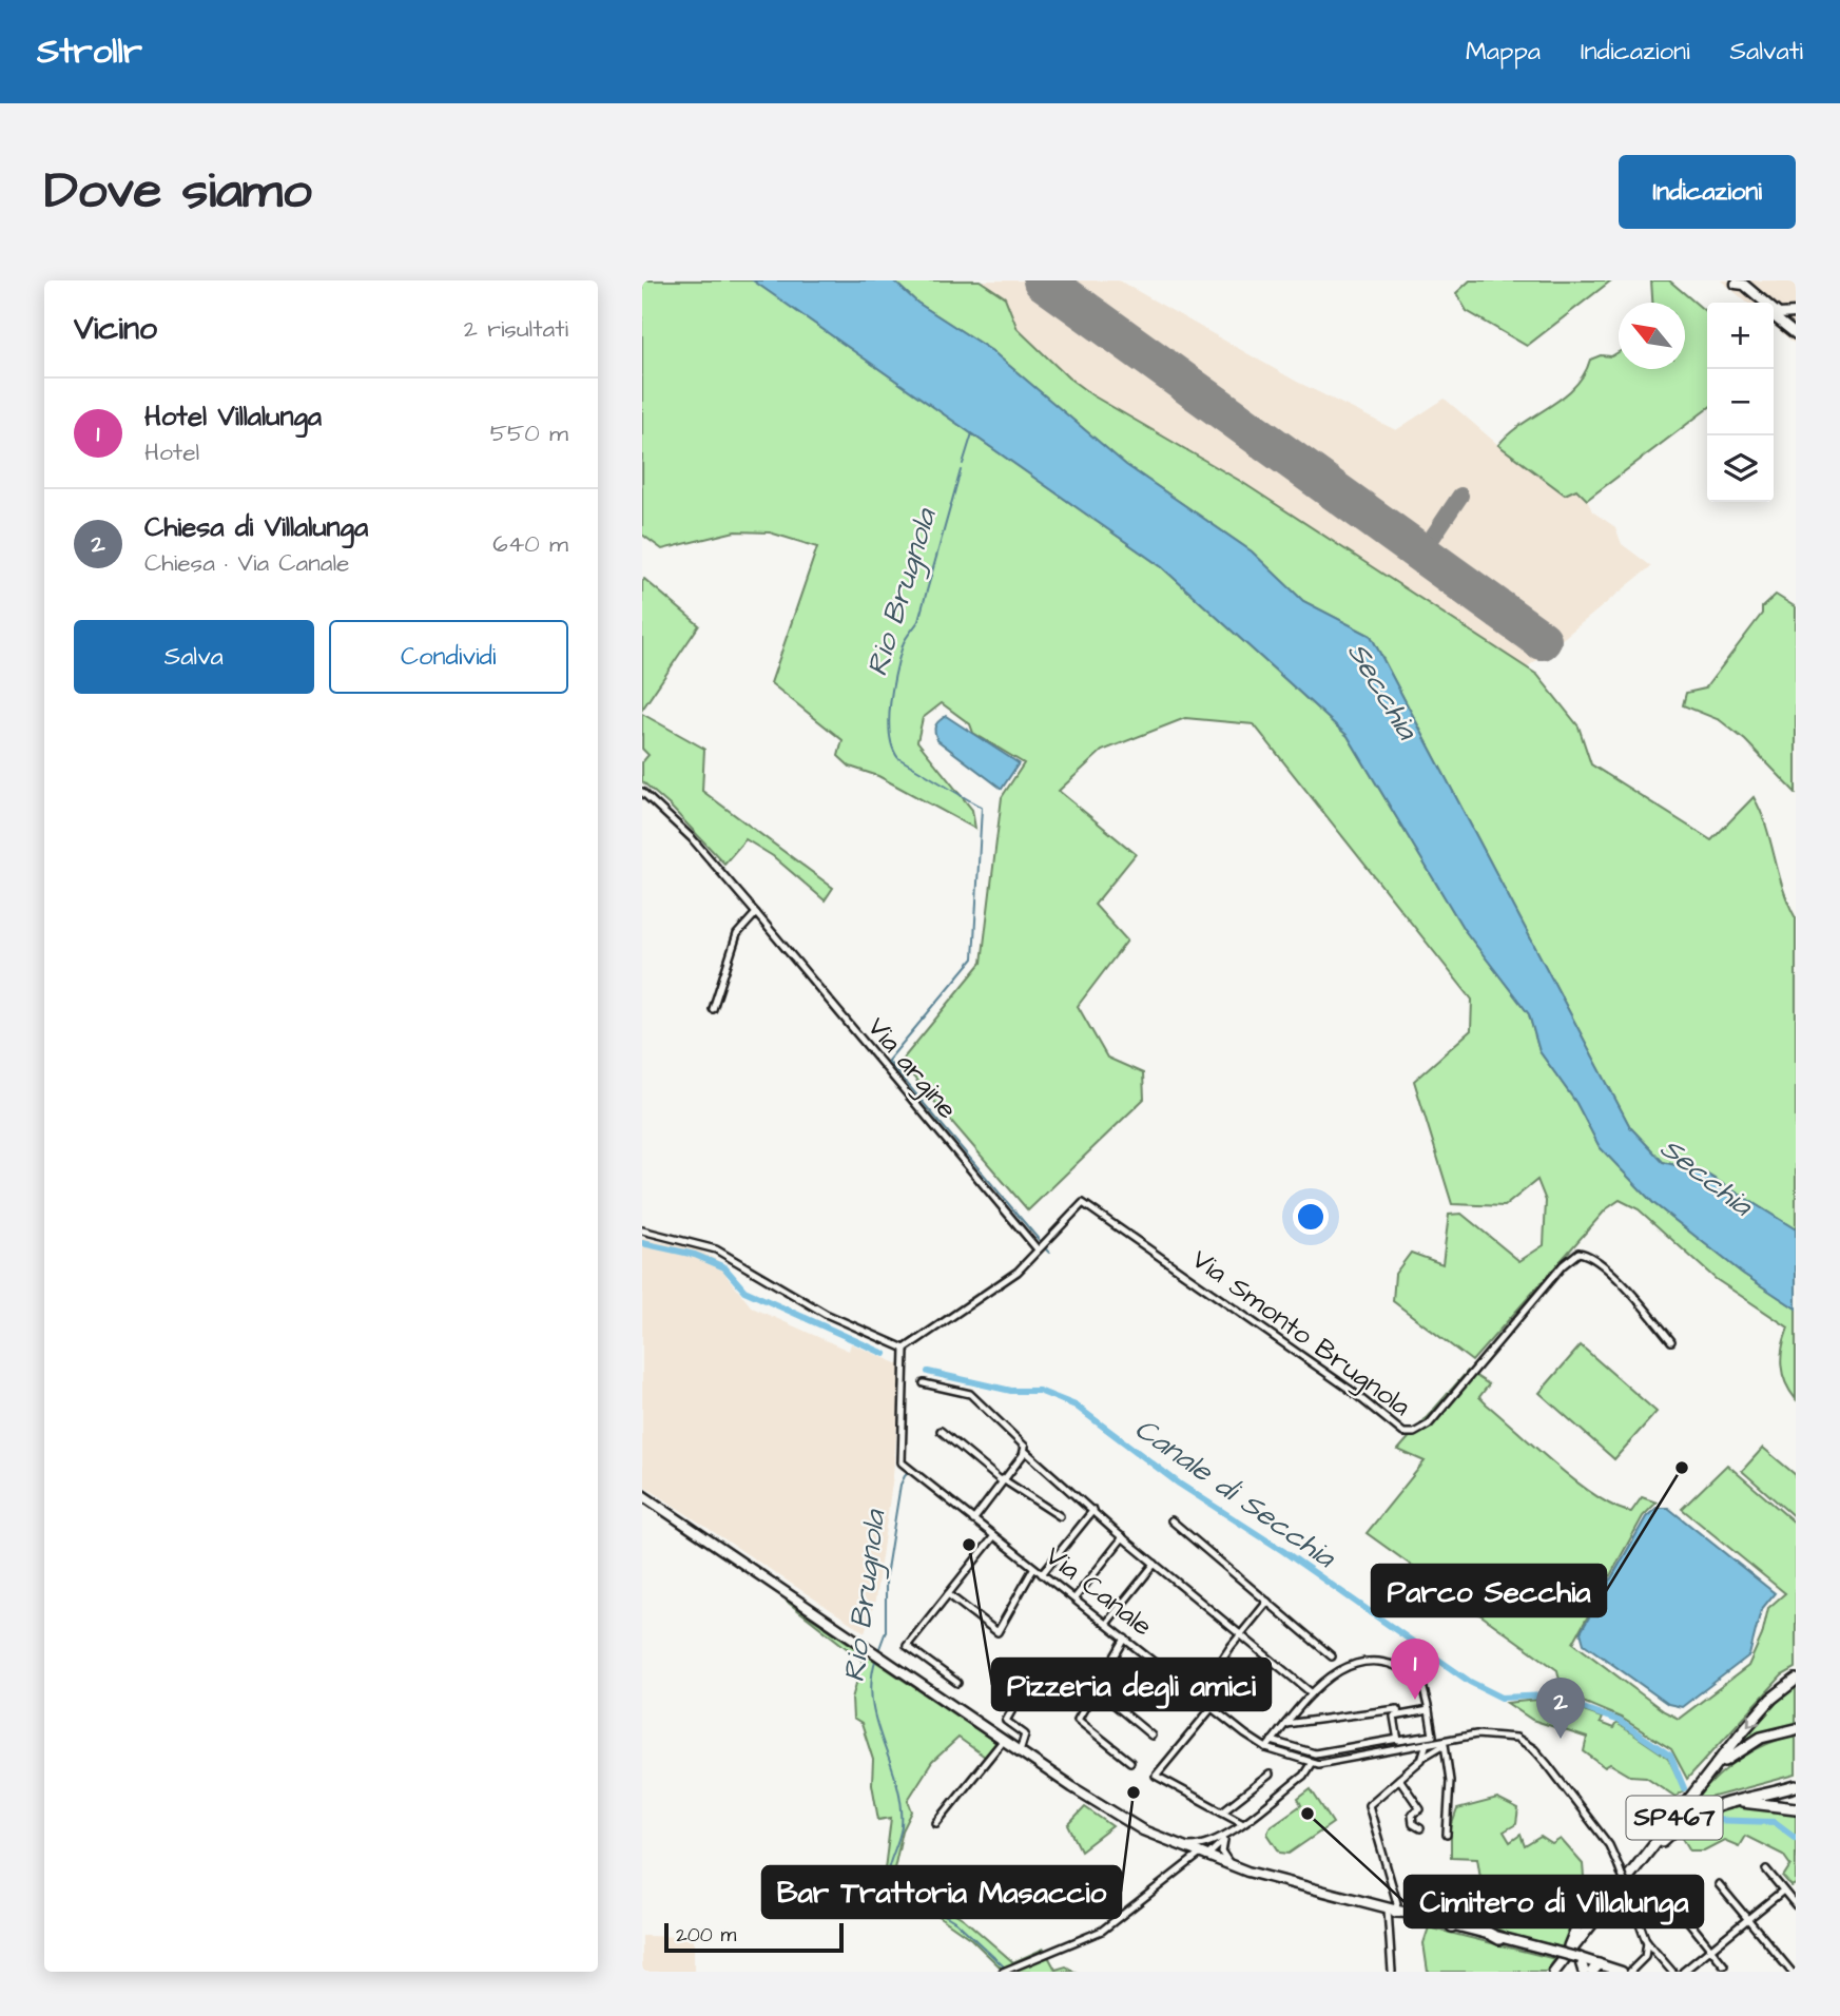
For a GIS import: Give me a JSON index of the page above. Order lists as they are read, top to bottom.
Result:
{
  "streets": {
    "main road": ["SP467"],
    "street": ["Via argine", "Via Smonto Brugnola", "Via Canale"]
  },
  "crossings": [
    ["Via argine", "Via Smonto Brugnola"],
    ["Via Smonto Brugnola", "Via Canale"]
  ],
  "water": ["Rio Brugnola", "Secchia", "Canale di Secchia"],
  "places": [
    "Parco Secchia",
    "Pizzeria degli amici",
    "Bar Trattoria Masaccio",
    "Cimitero di Villalunga"
  ],
  "scale_bar": "200 m",
  "north": "top left",
  "page": {
    "header": "Strollr",
    "nav": ["Mappa", "Indicazioni", "Salvati"],
    "buttons": [
      "Indicazioni",
      ["Salva", "Condividi"]
    ],
    "title": "Dove siamo",
    "heading": ["Vicino", "2 risultati"],
    "map_buttons": ["+", "−"],
    "list": [
      {
        "mark": "1",
        "name": "Hotel Villalunga",
        "note": "Hotel",
        "value": "550 m"
      },
      {
        "mark": "2",
        "name": "Chiesa di Villalunga",
        "note": "Chiesa · Via Canale",
        "value": "640 m"
      }
    ],
    "pins": ["1", "2"],
    "scale": "200 m"
  }
}
